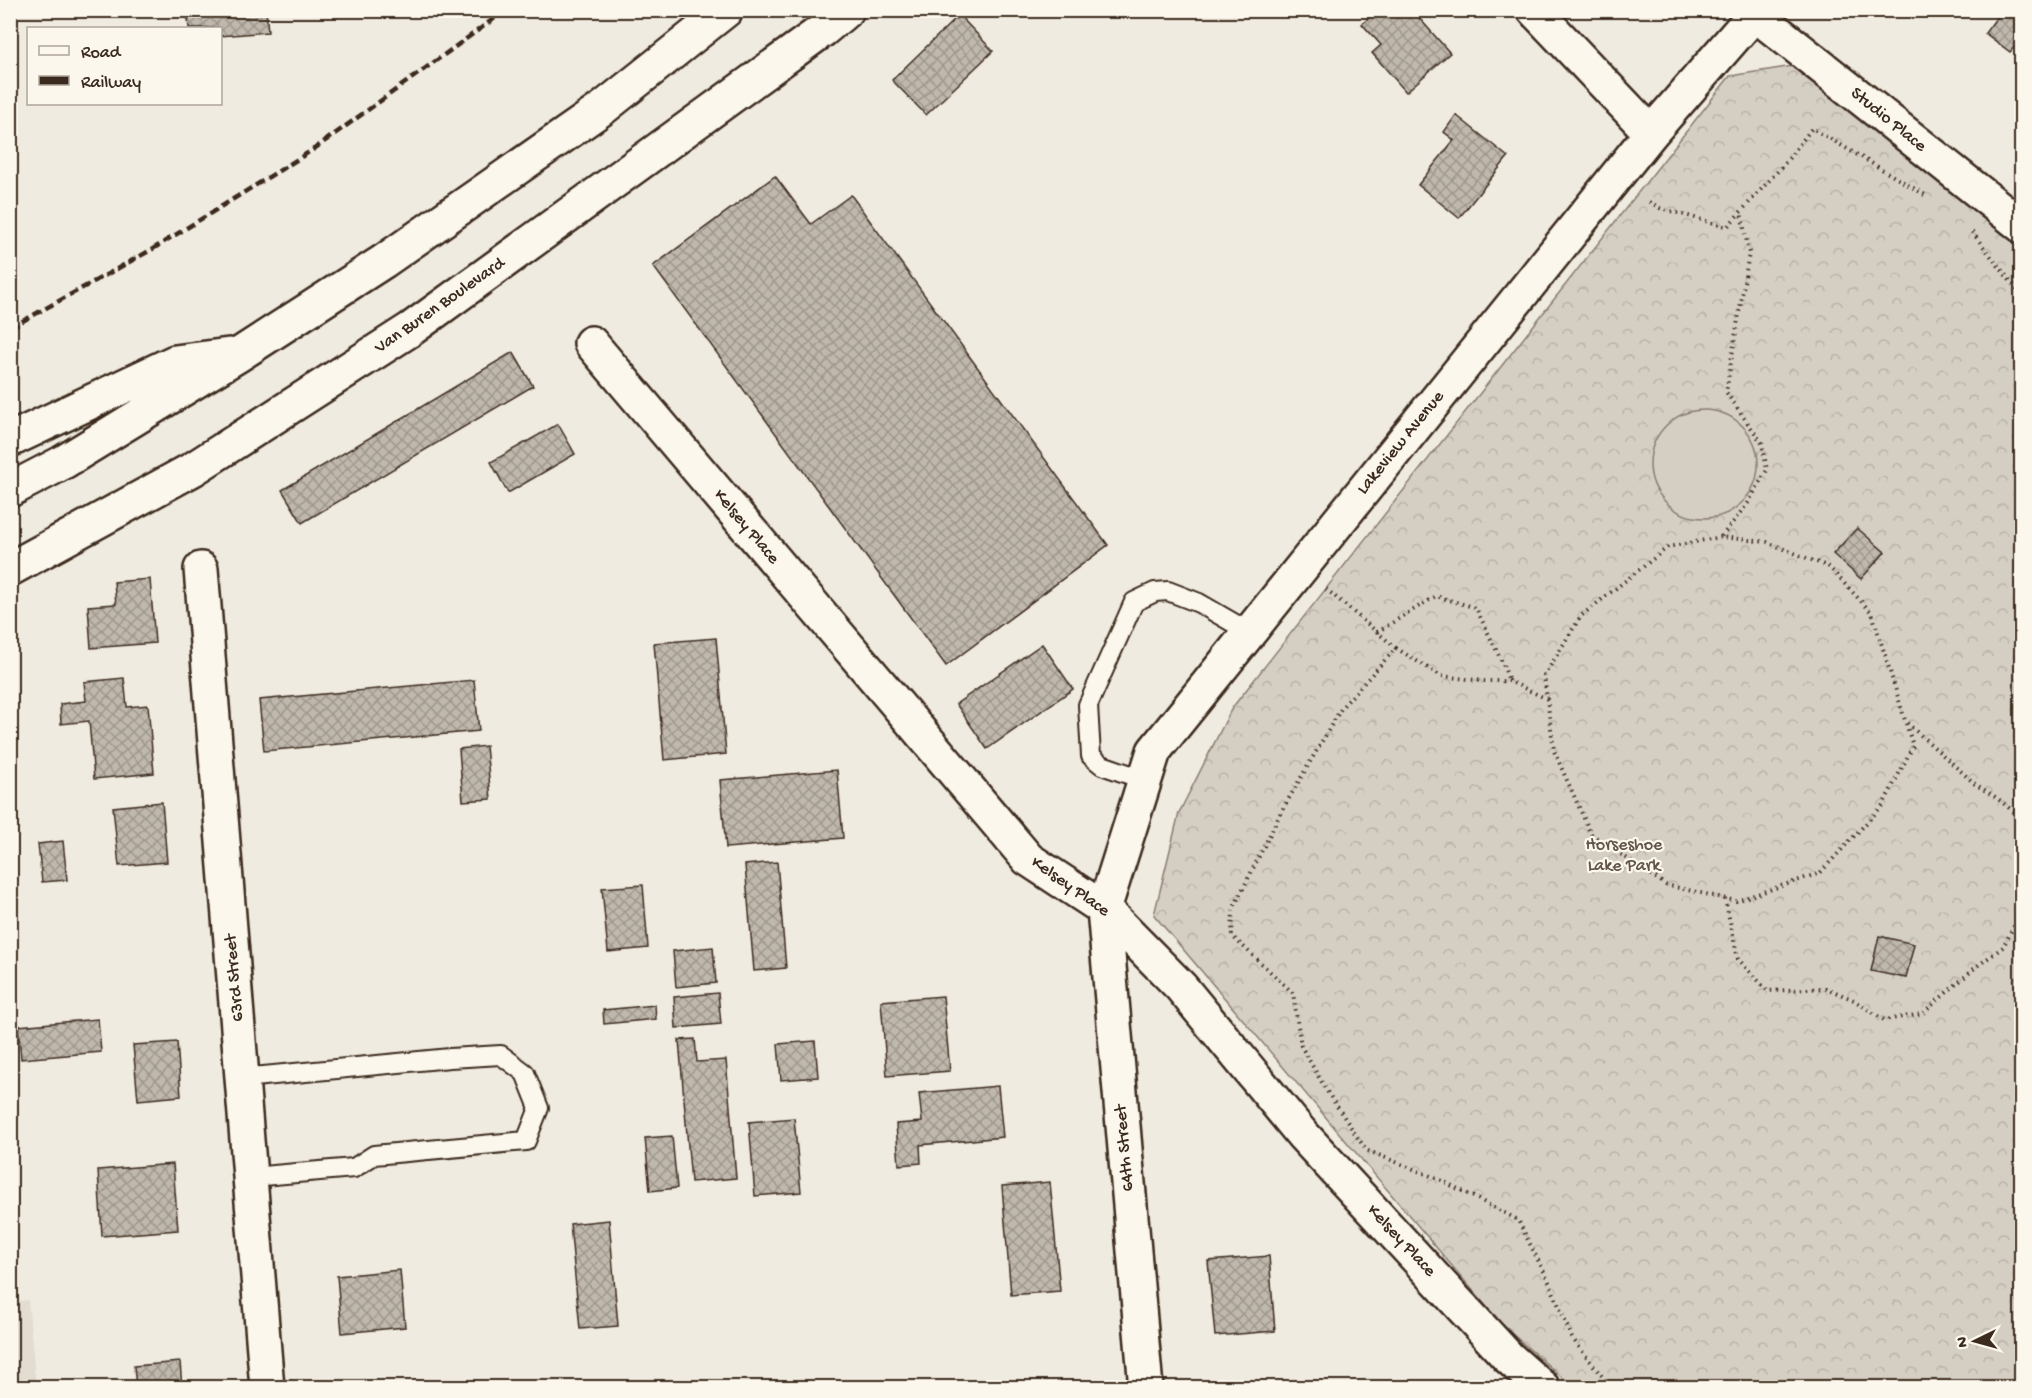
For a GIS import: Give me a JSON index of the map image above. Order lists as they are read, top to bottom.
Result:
{
  "streets": {
    "street": [
      "Studio Place",
      "Van Buren Boulevard",
      "Lakeview Avenue",
      "Kelsey Place",
      "63rd Street",
      "64th Street"
    ]
  },
  "crossings": [
    ["Studio Place", "Lakeview Avenue"],
    ["Lakeview Avenue", "Kelsey Place"],
    ["Lakeview Avenue", "64th Street"],
    ["Kelsey Place", "64th Street"]
  ],
  "parks": ["Horseshoe Lake Park"],
  "legend": ["Road", "Railway"],
  "north": "left"
}
